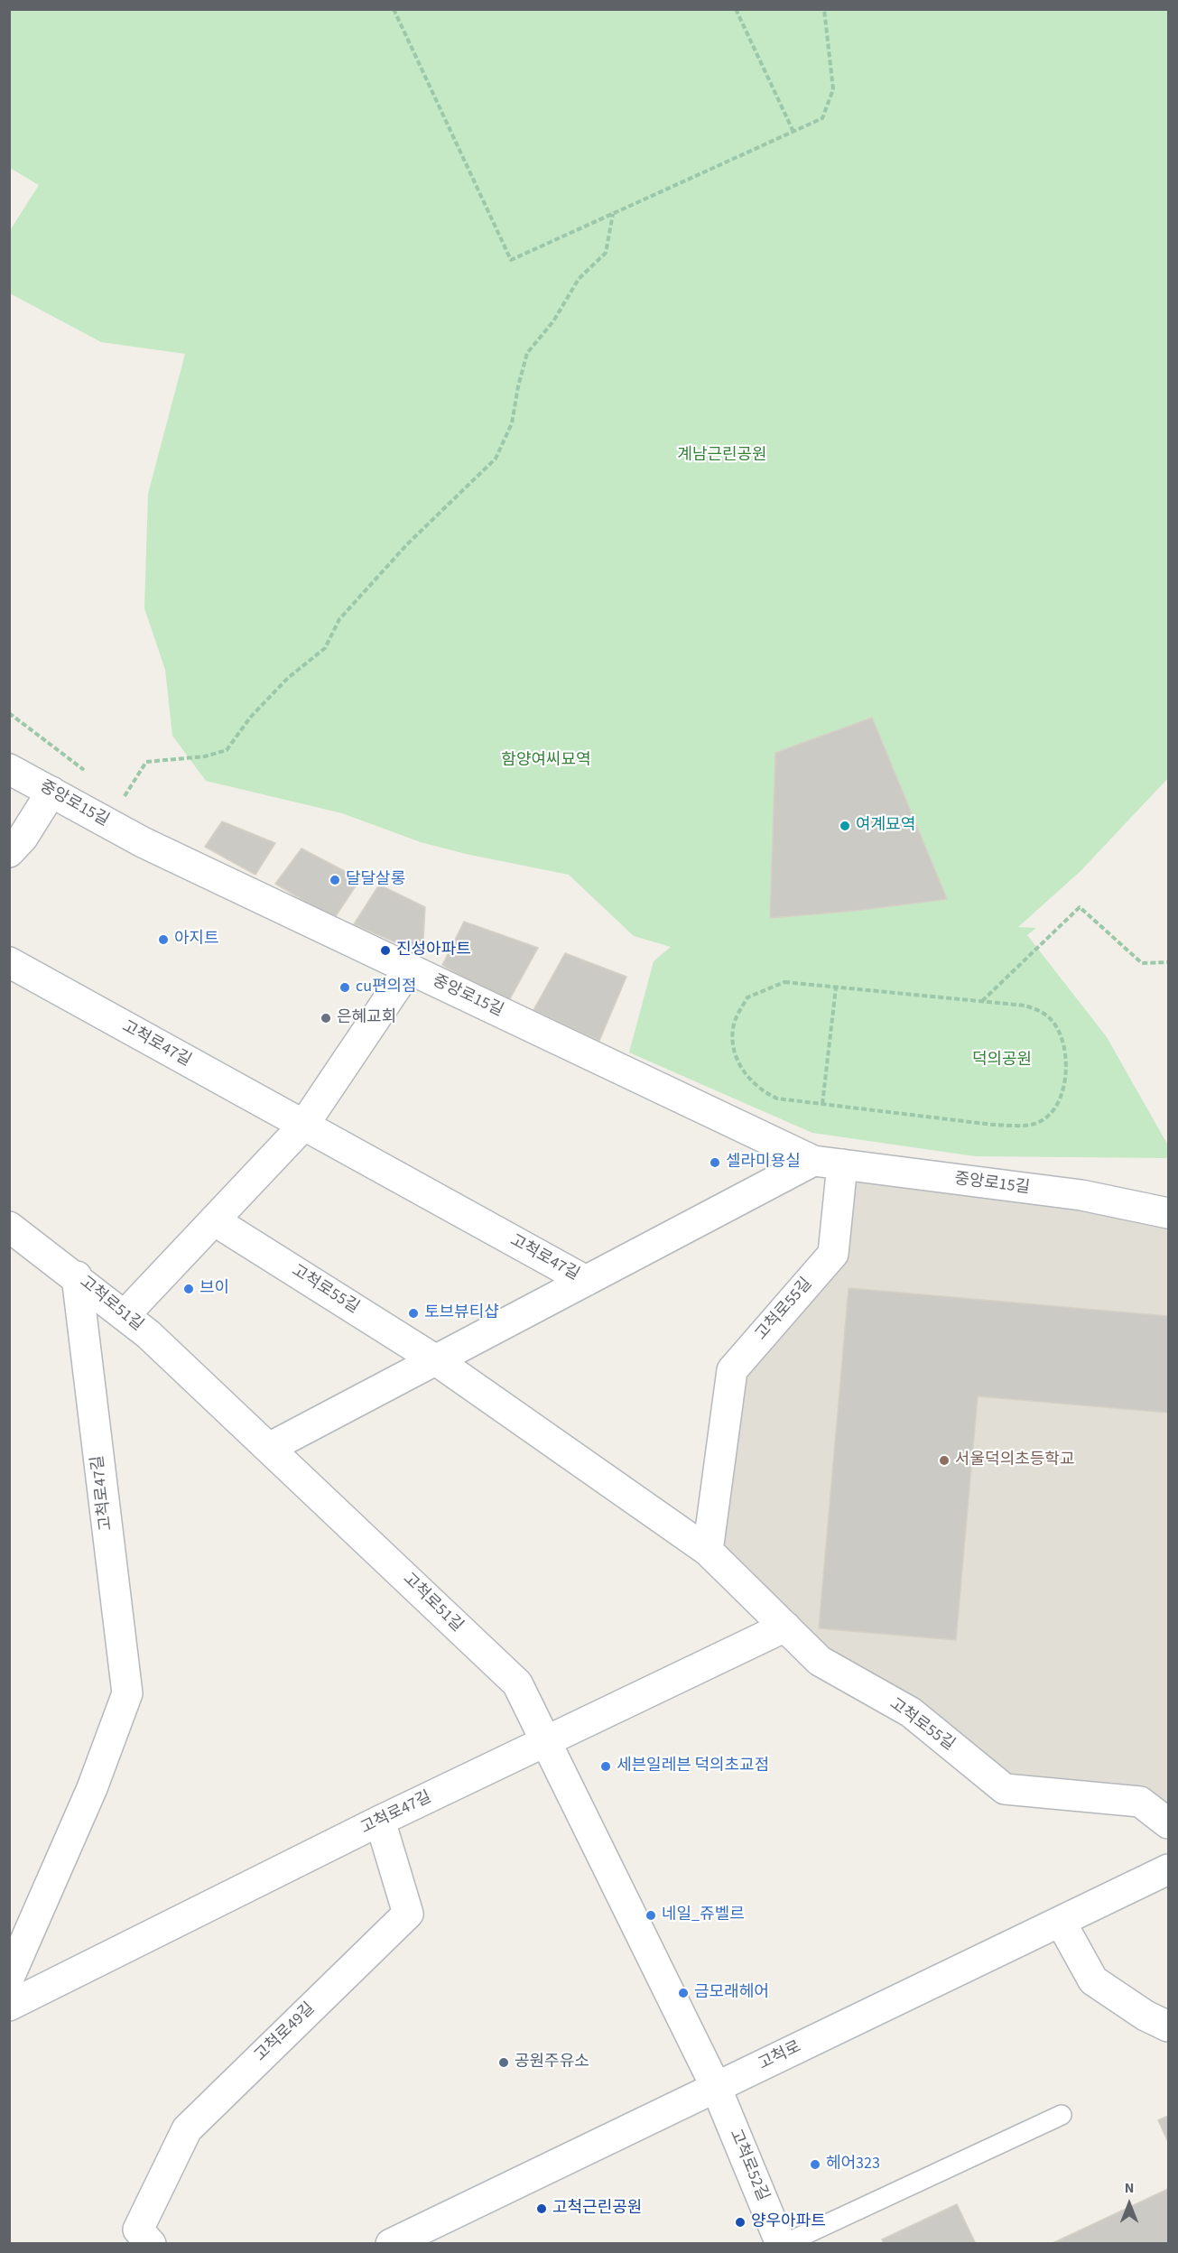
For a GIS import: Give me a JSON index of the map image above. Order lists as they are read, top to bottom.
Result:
{
  "streets": {
    "street": [
      "중앙로15길",
      "고척로47길",
      "고척로55길",
      "고척로51길",
      "고척로49길",
      "고척로",
      "고척로52길"
    ]
  },
  "crossings": [
    ["중앙로15길", "고척로55길"],
    ["고척로47길", "고척로55길"],
    ["고척로47길", "고척로51길"],
    ["고척로47길", "고척로49길"],
    ["고척로51길", "고척로"],
    ["고척로51길", "고척로52길"],
    ["고척로", "고척로52길"]
  ],
  "parks": ["계남근린공원", "함양여씨묘역", "덕의공원"],
  "places": [
    "여계묘역",
    "달달살롱",
    "아지트",
    "진성아파트",
    "cu편의점",
    "은혜교회",
    "셀라미용실",
    "브이",
    "토브뷰티샵",
    "서울덕의초등학교",
    "세븐일레븐 덕의초교점",
    "네일_쥬벨르",
    "금모래헤어",
    "공원주유소",
    "헤어323",
    "고척근린공원",
    "양우아파트"
  ],
  "north": "top"
}
